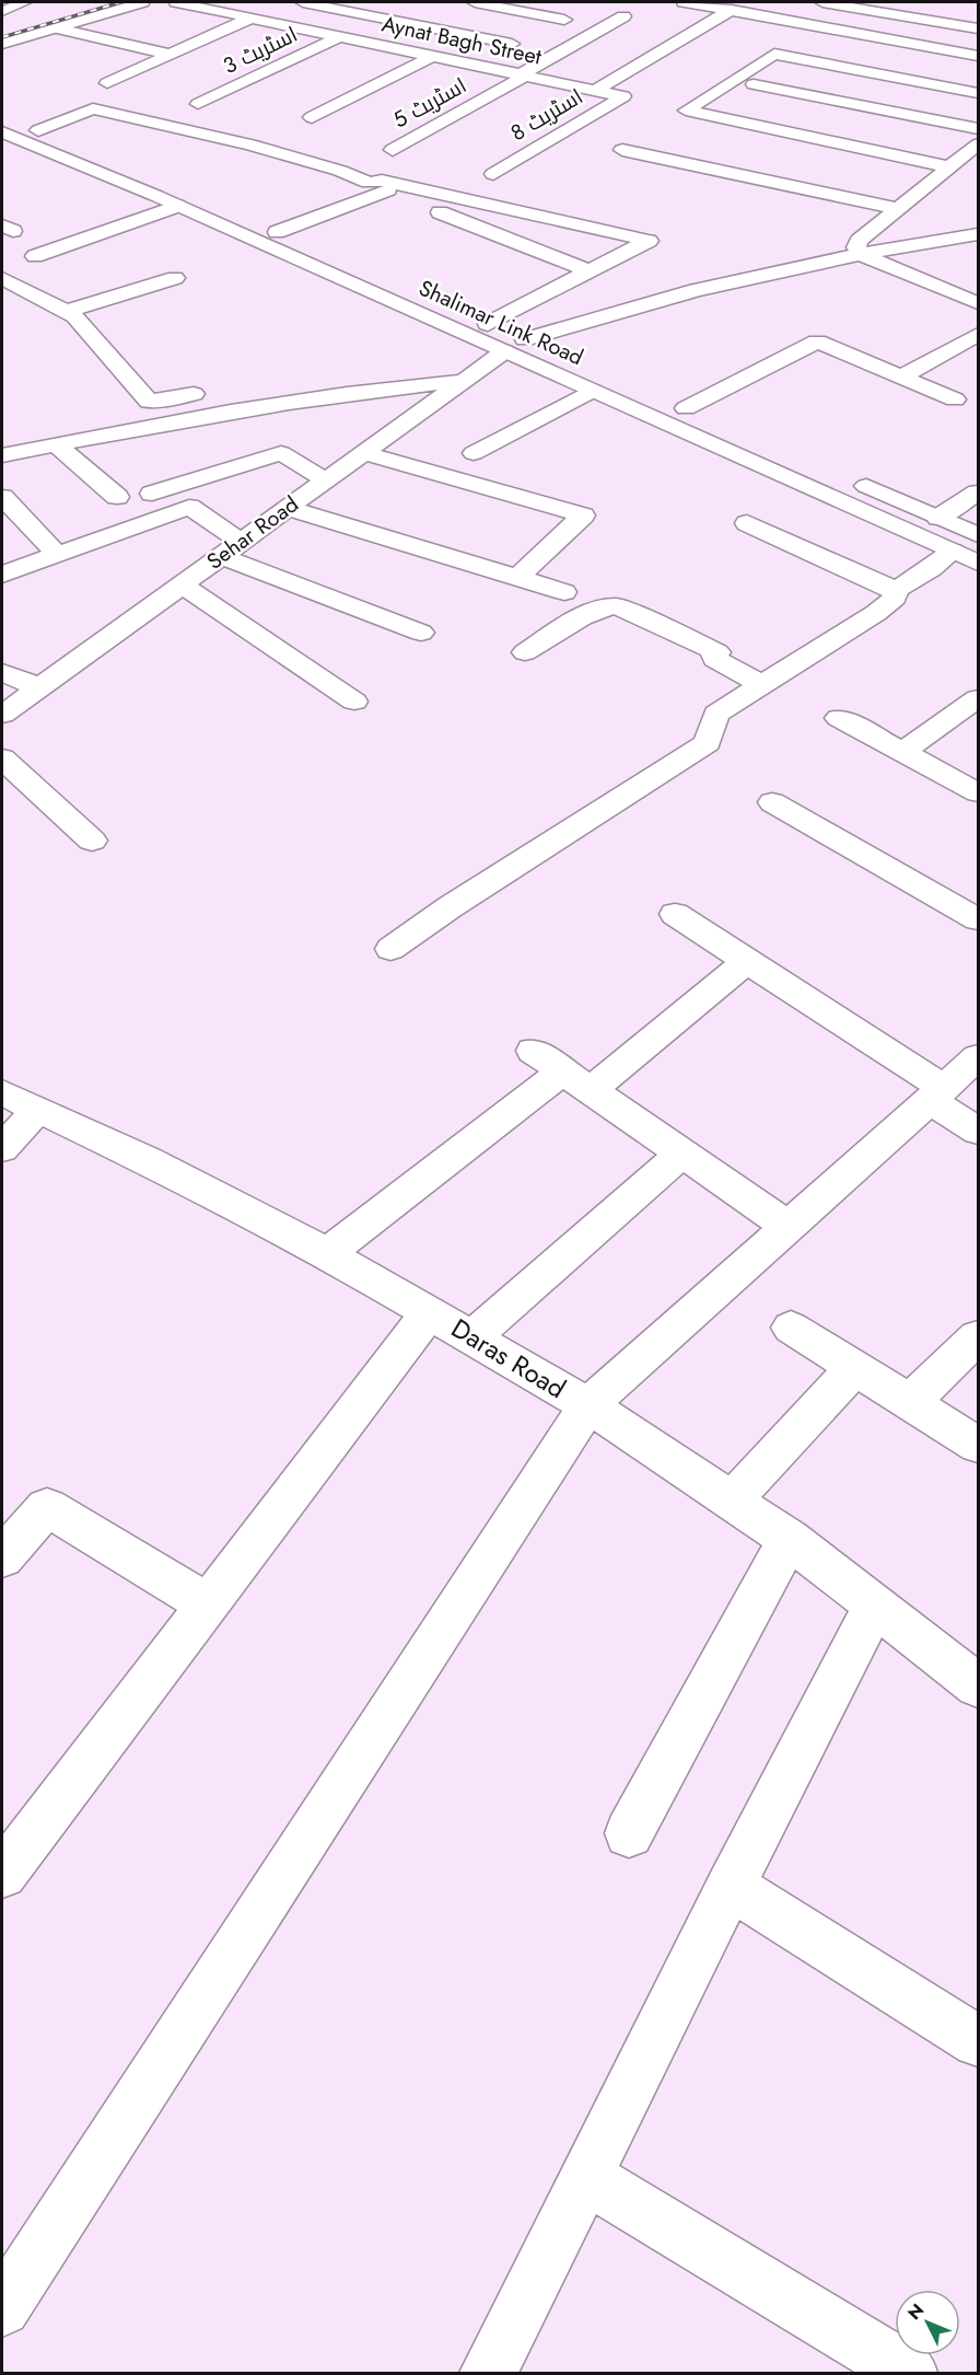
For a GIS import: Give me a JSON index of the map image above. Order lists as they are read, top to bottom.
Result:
{
  "streets": {
    "street": [
      "Aynat Bagh Street",
      "اسٹریٹ 3",
      "اسٹریٹ 5",
      "اسٹریٹ 8",
      "Shalimar Link Road",
      "Sehar Road",
      "Daras Road"
    ]
  },
  "crossings": [
    ["Aynat Bagh Street", "اسٹریٹ 3"],
    ["Aynat Bagh Street", "اسٹریٹ 5"],
    ["Aynat Bagh Street", "اسٹریٹ 8"],
    ["Shalimar Link Road", "Sehar Road"]
  ],
  "north": "top left"
}
